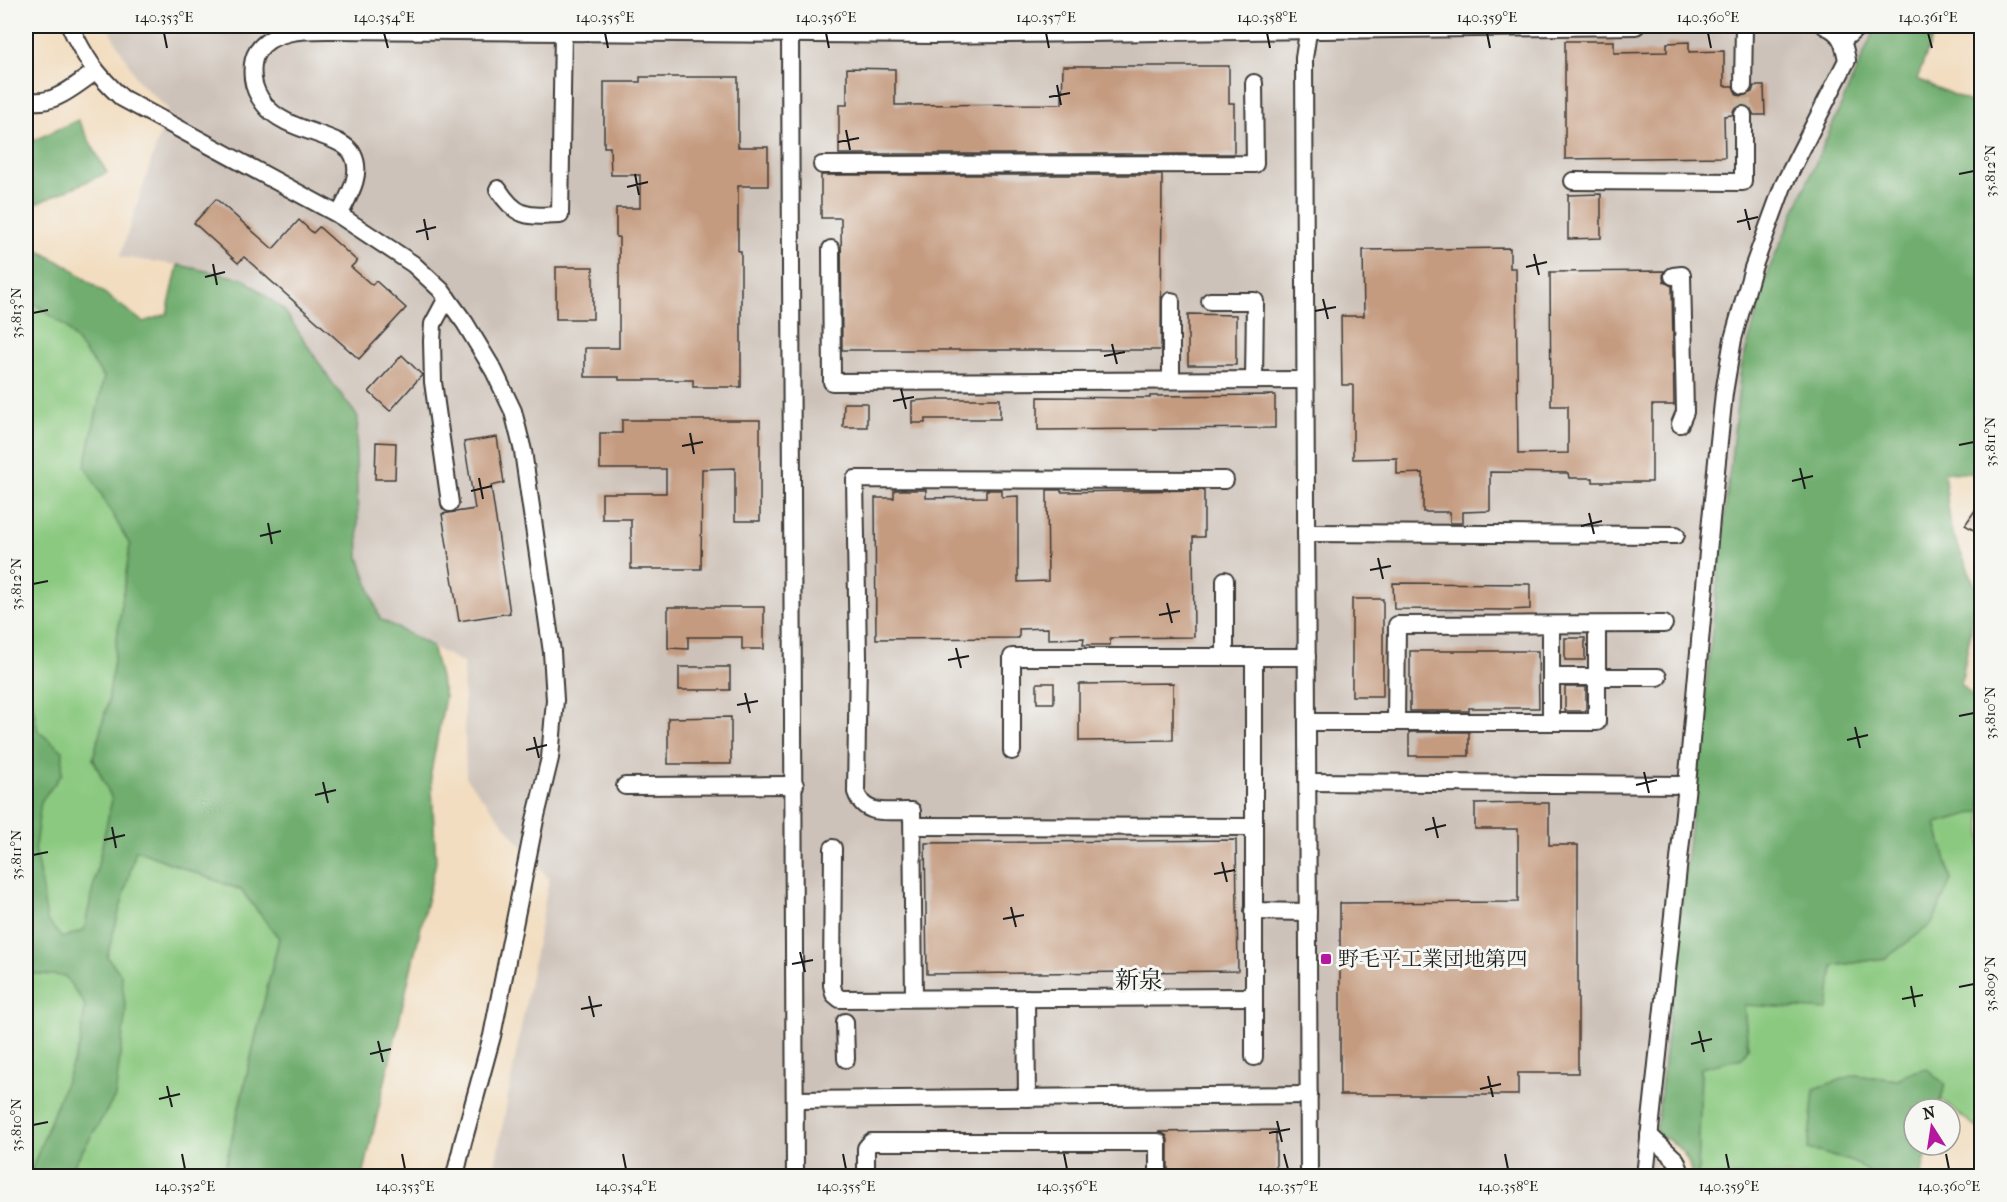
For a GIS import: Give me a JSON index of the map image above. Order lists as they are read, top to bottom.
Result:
{
  "districts": ["新泉"],
  "places": {
    "transit": ["野毛平工業団地第四"]
  },
  "north": "top",
  "coordinates": [
    "140.353°E",
    "140.354°E",
    "140.355°E",
    "140.356°E",
    "140.357°E",
    "140.358°E",
    "140.359°E",
    "140.360°E",
    "140.361°E",
    "35.812°N",
    "35.813°N",
    "35.811°N",
    "35.810°N",
    "35.809°N",
    "140.352°E"
  ]
}
